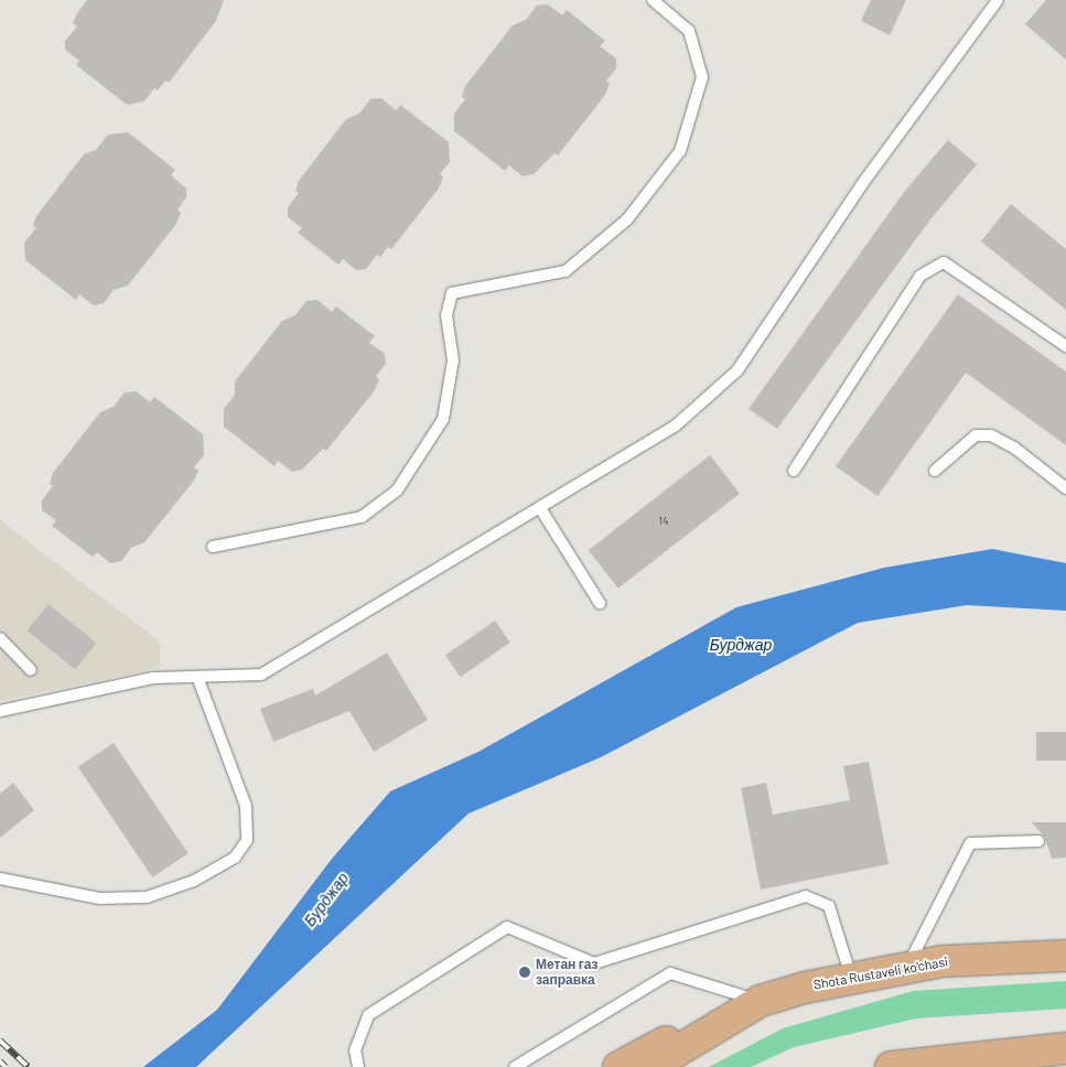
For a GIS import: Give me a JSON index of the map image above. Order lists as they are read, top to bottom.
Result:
{
  "streets": {
    "main road": ["Shota Rustaveli ko'chasi"]
  },
  "water": ["Бурджар"],
  "places": ["Метан газ заправка"],
  "house_numbers": ["14"]
}
